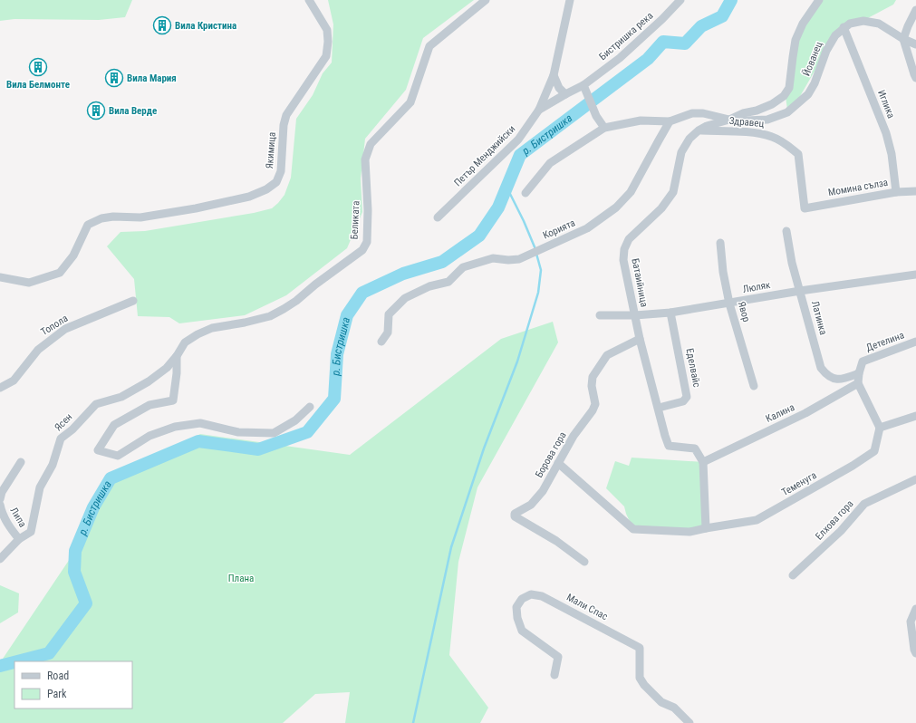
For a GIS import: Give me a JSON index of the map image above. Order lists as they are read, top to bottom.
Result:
{
  "streets": {
    "street": [
      "Бистришка река",
      "Йованец",
      "Иглика",
      "Здравец",
      "Якимица",
      "Петър Менджийски",
      "Момина сълза",
      "Беликата",
      "Корията",
      "Батаийница",
      "Люляк",
      "Явор",
      "Латинка",
      "Топола",
      "Детелина",
      "Еделвайс",
      "Калина",
      "Ясен",
      "Борова гора",
      "Теменуга",
      "Липа",
      "Елхова гора",
      "Мали Спас"
    ]
  },
  "crossings": [
    ["Бистришка река", "Петър Менджийски"],
    ["Йованец", "Иглика"],
    ["Йованец", "Батаийница"],
    ["Иглика", "Момина сълза"],
    ["Здравец", "Момина сълза"],
    ["Здравец", "Батаийница"],
    ["Беликата", "Ясен"],
    ["Батаийница", "Люляк"],
    ["Батаийница", "Еделвайс"],
    ["Батаийница", "Калина"],
    ["Батаийница", "Борова гора"],
    ["Люляк", "Явор"],
    ["Люляк", "Латинка"],
    ["Люляк", "Еделвайс"],
    ["Латинка", "Детелина"],
    ["Ясен", "Липа"],
    ["Борова гора", "Теменуга"]
  ],
  "water": ["р. Бистришка"],
  "parks": ["Плана"],
  "places": {
    "building": [
      "Вила Кристина",
      "Вила Белмонте",
      "Вила Мария",
      "Вила Верде"
    ]
  },
  "legend": ["Road", "Park"]
}
